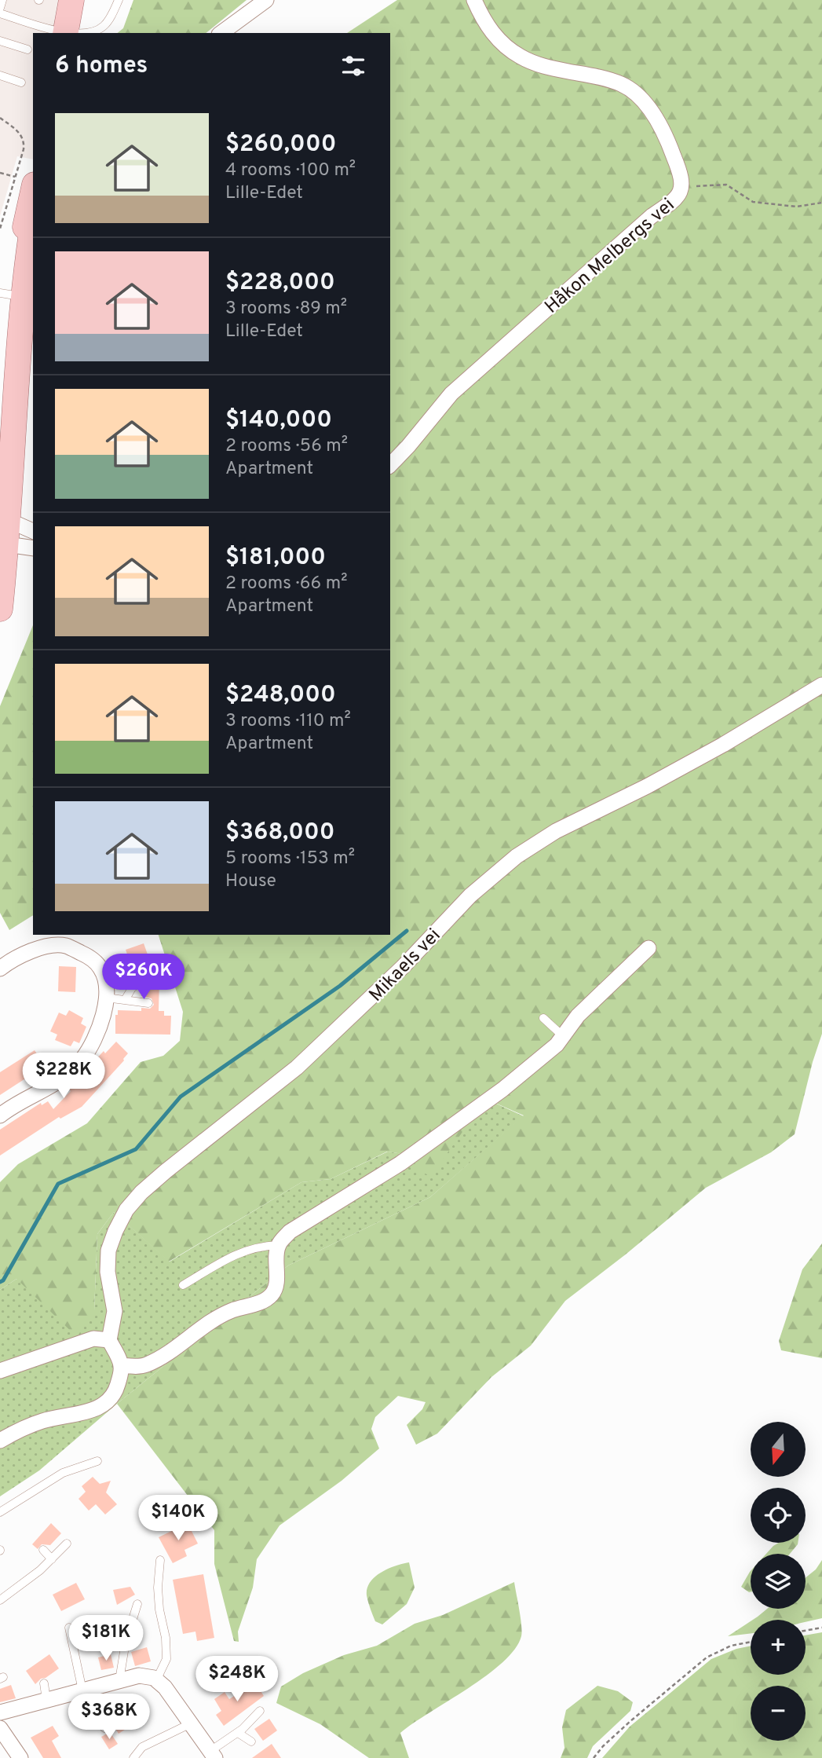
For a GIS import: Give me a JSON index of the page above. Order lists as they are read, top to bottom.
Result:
{
  "streets": {
    "street": ["Håkon Melbergs vei", "Mikaels vei"]
  },
  "north": "bottom",
  "page": {
    "heading": "6 homes",
    "list": [
      {
        "name": "$260,000",
        "note": "4 rooms · 100 m² · Lille-Edet"
      },
      {
        "name": "$228,000",
        "note": "3 rooms · 89 m² · Lille-Edet"
      },
      {
        "name": "$140,000",
        "note": "2 rooms · 56 m² · Apartment"
      },
      {
        "name": "$181,000",
        "note": "2 rooms · 66 m² · Apartment"
      },
      {
        "name": "$248,000",
        "note": "3 rooms · 110 m² · Apartment"
      },
      {
        "name": "$368,000",
        "note": "5 rooms · 153 m² · House"
      }
    ],
    "price": [
      "$260K",
      "$228K",
      "$140K",
      "$181K",
      "$248K",
      "$368K"
    ],
    "map_buttons": ["+", "−"]
  }
}
